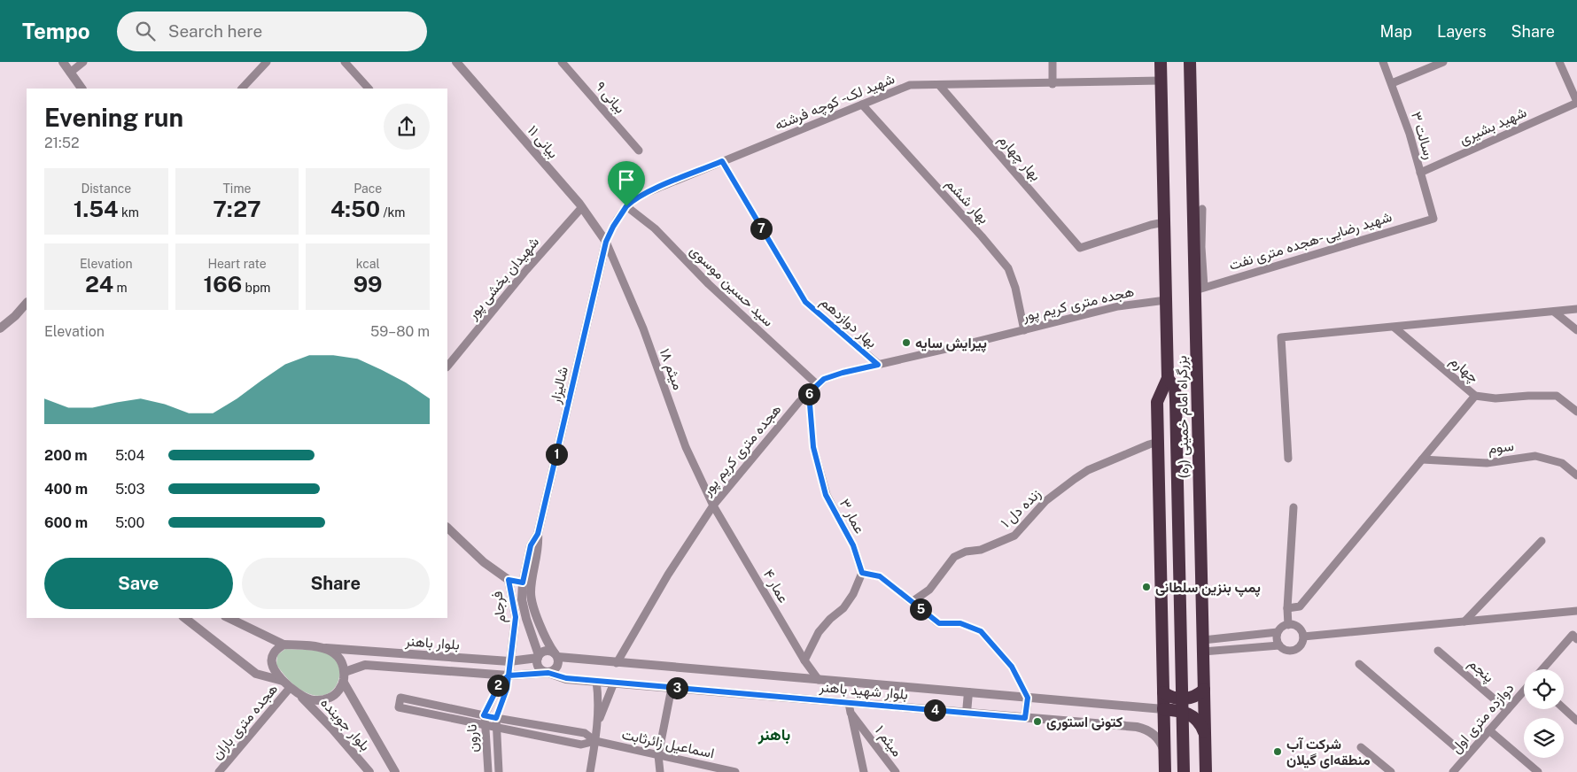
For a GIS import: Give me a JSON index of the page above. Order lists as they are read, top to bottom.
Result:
{
  "streets": {
    "highway": ["بزرگراه امام خمینی (ره)"],
    "street": [
      "بیانی ۹",
      "شهید لک - کوچه فرشته",
      "شهید بشیری",
      "رسالت ۳",
      "بیانی ۱۱",
      "بهار چهارم",
      "بهار ششم",
      "شهید رضایی -هجده متری نفت",
      "شهیدان بخشی پور",
      "سید حسین موسوی",
      "هجده متری کریم پور",
      "بهار دوازدهم",
      "میثم ۱۸",
      "چهارم",
      "شالیزار",
      "سوم",
      "زنده دل ۱",
      "عمار ۳",
      "عمار ۴",
      "فرجام",
      "بلوار باهنر",
      "پنجم",
      "بلوار شهید باهنر",
      "دوازده متری اول",
      "هجده متری باران",
      "بلوار جوینده",
      "نارون",
      "میثم ۱",
      "اسماعیل زائرثابت"
    ]
  },
  "crossings": [
    ["شهید لک - کوچه فرشته", "بیانی ۱۱"],
    ["شهید لک - کوچه فرشته", "بهار چهارم"],
    ["شهید لک - کوچه فرشته", "بهار ششم"],
    ["شهید لک - کوچه فرشته", "سید حسین موسوی"],
    ["شهید لک - کوچه فرشته", "بهار دوازدهم"],
    ["شهید لک - کوچه فرشته", "میثم ۱۸"],
    ["شهید لک - کوچه فرشته", "شالیزار"],
    ["شهید لک - کوچه فرشته", "بزرگراه امام خمینی (ره)"],
    ["شهید بشیری", "رسالت ۳"],
    ["رسالت ۳", "شهید رضایی -هجده متری نفت"],
    ["بیانی ۱۱", "شهیدان بخشی پور"],
    ["بیانی ۱۱", "میثم ۱۸"],
    ["بیانی ۱۱", "شالیزار"],
    ["بهار چهارم", "بزرگراه امام خمینی (ره)"],
    ["بهار ششم", "هجده متری کریم پور"],
    ["شهید رضایی -هجده متری نفت", "بزرگراه امام خمینی (ره)"],
    ["سید حسین موسوی", "هجده متری کریم پور"],
    ["هجده متری کریم پور", "بهار دوازدهم"],
    ["هجده متری کریم پور", "میثم ۱۸"],
    ["هجده متری کریم پور", "بزرگراه امام خمینی (ره)"],
    ["هجده متری کریم پور", "عمار ۳"],
    ["هجده متری کریم پور", "عمار ۴"],
    ["هجده متری کریم پور", "بلوار شهید باهنر"],
    ["میثم ۱۸", "شالیزار"],
    ["میثم ۱۸", "عمار ۴"],
    ["شالیزار", "بلوار باهنر"],
    ["شالیزار", "بلوار شهید باهنر"],
    ["بزرگراه امام خمینی (ره)", "زنده دل ۱"],
    ["بزرگراه امام خمینی (ره)", "بلوار شهید باهنر"],
    ["عمار ۴", "بلوار شهید باهنر"],
    ["فرجام", "بلوار باهنر"],
    ["فرجام", "نارون"],
    ["بلوار باهنر", "بلوار شهید باهنر"],
    ["بلوار باهنر", "هجده متری باران"],
    ["بلوار باهنر", "بلوار جوینده"],
    ["بلوار باهنر", "نارون"],
    ["پنجم", "دوازده متری اول"],
    ["بلوار شهید باهنر", "میثم ۱"],
    ["هجده متری باران", "بلوار جوینده"]
  ],
  "districts": ["باهنر"],
  "places": [
    "پیرایش سایه",
    "پمپ بنزین سلطانی",
    "کتونی استوری",
    "شرکت آب منطقه‌ای گیلان"
  ],
  "page": {
    "header": "Tempo",
    "search": "Search here",
    "nav": ["Map", "Layers", "Share"],
    "heading": ["Evening run", "21:52"],
    "stats": [
      ["Distance", "1.54 km"],
      ["Time", "7:27"],
      ["Pace", "4:50 /km"],
      ["Elevation", "24 m"],
      ["Heart rate", "166 bpm"],
      ["kcal", "99"]
    ],
    "pins": [
      "7",
      "6",
      "1",
      "5",
      "2",
      "3",
      "4"
    ],
    "chart": ["Elevation", "59–80 m"],
    "list": [
      {
        "name": "200 m",
        "note": "5:04"
      },
      {
        "name": "400 m",
        "note": "5:03"
      },
      {
        "name": "600 m",
        "note": "5:00"
      }
    ],
    "buttons": ["Save", "Share"]
  }
}
